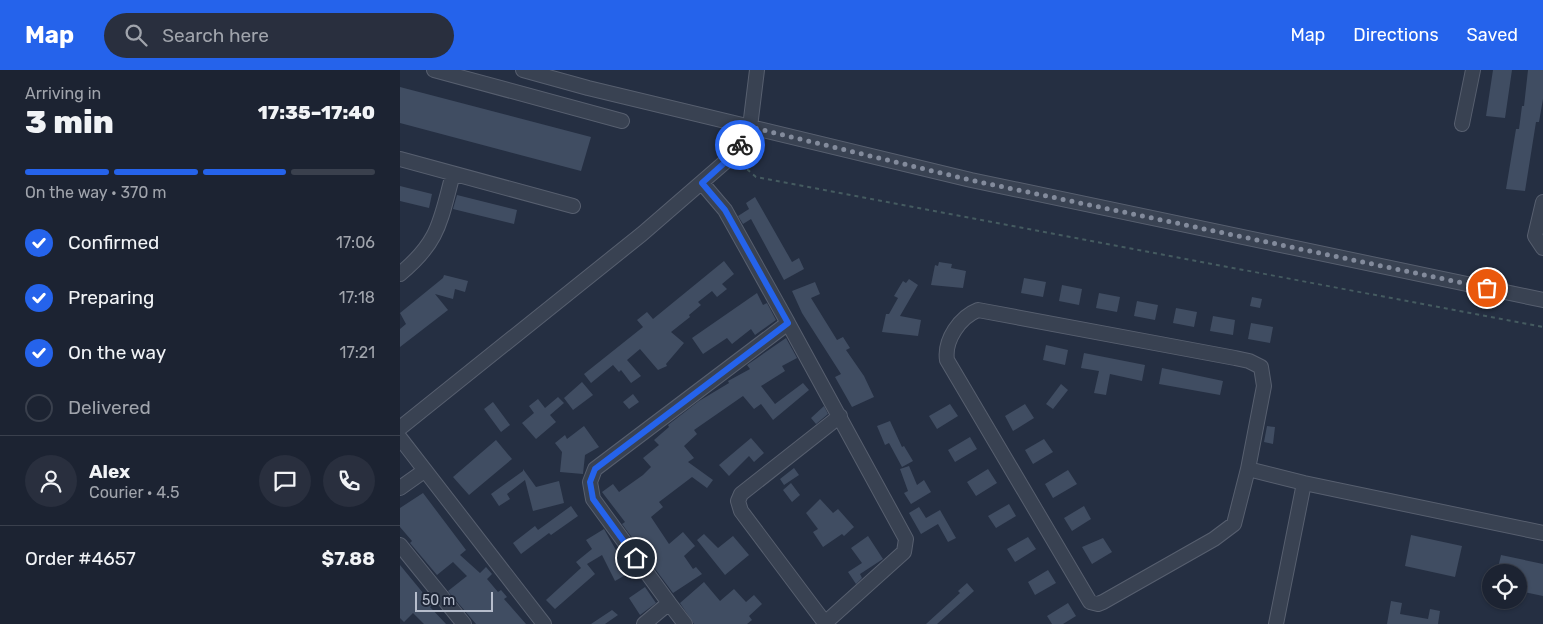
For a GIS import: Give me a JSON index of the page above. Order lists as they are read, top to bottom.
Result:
{
  "scale_bar": "50 m",
  "page": {
    "header": "Map",
    "search": "Search here",
    "nav": ["Map", "Directions", "Saved"],
    "heading": ["3 min", "Arriving in", "17:35–17:40"],
    "panel": [
      "Alex",
      "Courier · 4.5",
      "Order #4657",
      "$7.88"
    ],
    "bar": "On the way · 370 m",
    "list": [
      ["Confirmed", "17:06"],
      ["Preparing", "17:18"],
      ["On the way", "17:21"],
      "Delivered"
    ],
    "scale": "50 m"
  }
}
